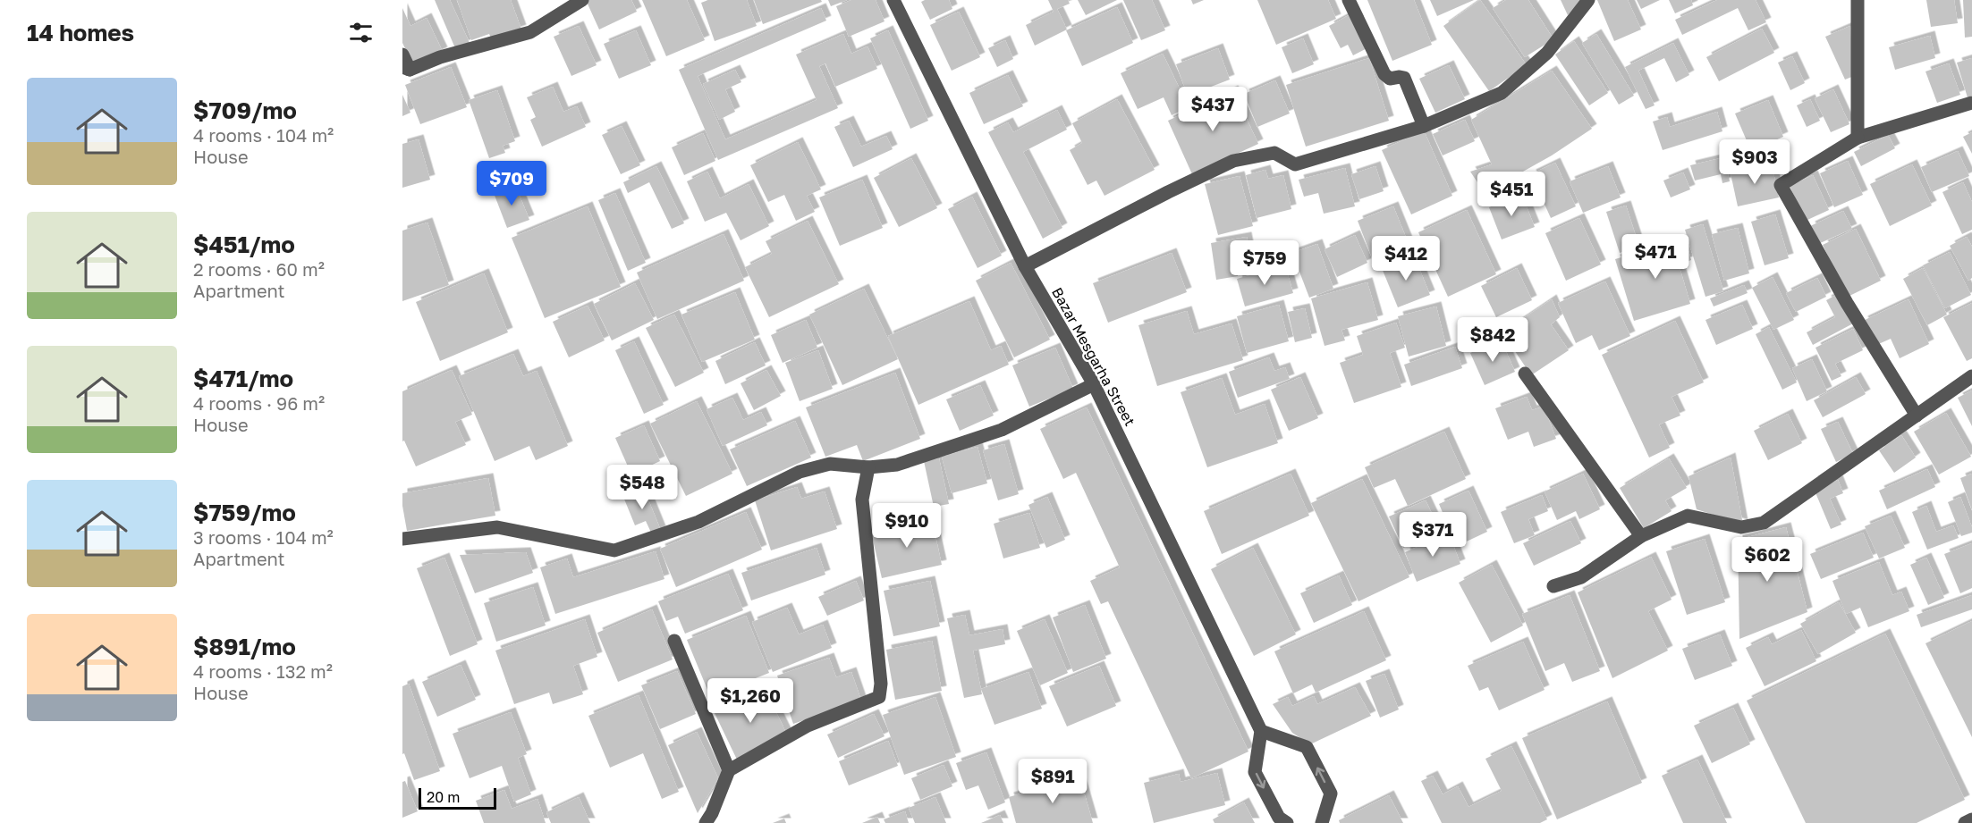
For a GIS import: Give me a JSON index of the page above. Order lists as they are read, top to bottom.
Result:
{
  "streets": {
    "street": ["Bazar Mesgarha Street"]
  },
  "scale_bar": "20 m",
  "page": {
    "heading": "14 homes",
    "list": [
      {
        "name": "$709/mo",
        "note": "4 rooms · 104 m² · House"
      },
      {
        "name": "$451/mo",
        "note": "2 rooms · 60 m² · Apartment"
      },
      {
        "name": "$471/mo",
        "note": "4 rooms · 96 m² · House"
      },
      {
        "name": "$759/mo",
        "note": "3 rooms · 104 m² · Apartment"
      },
      {
        "name": "$891/mo",
        "note": "4 rooms · 132 m² · House"
      }
    ],
    "price": [
      "$437",
      "$903",
      "$709",
      "$451",
      "$471",
      "$412",
      "$759",
      "$842",
      "$548",
      "$910",
      "$371",
      "$602",
      "$1,260",
      "$891"
    ],
    "scale": "20 m"
  }
}
